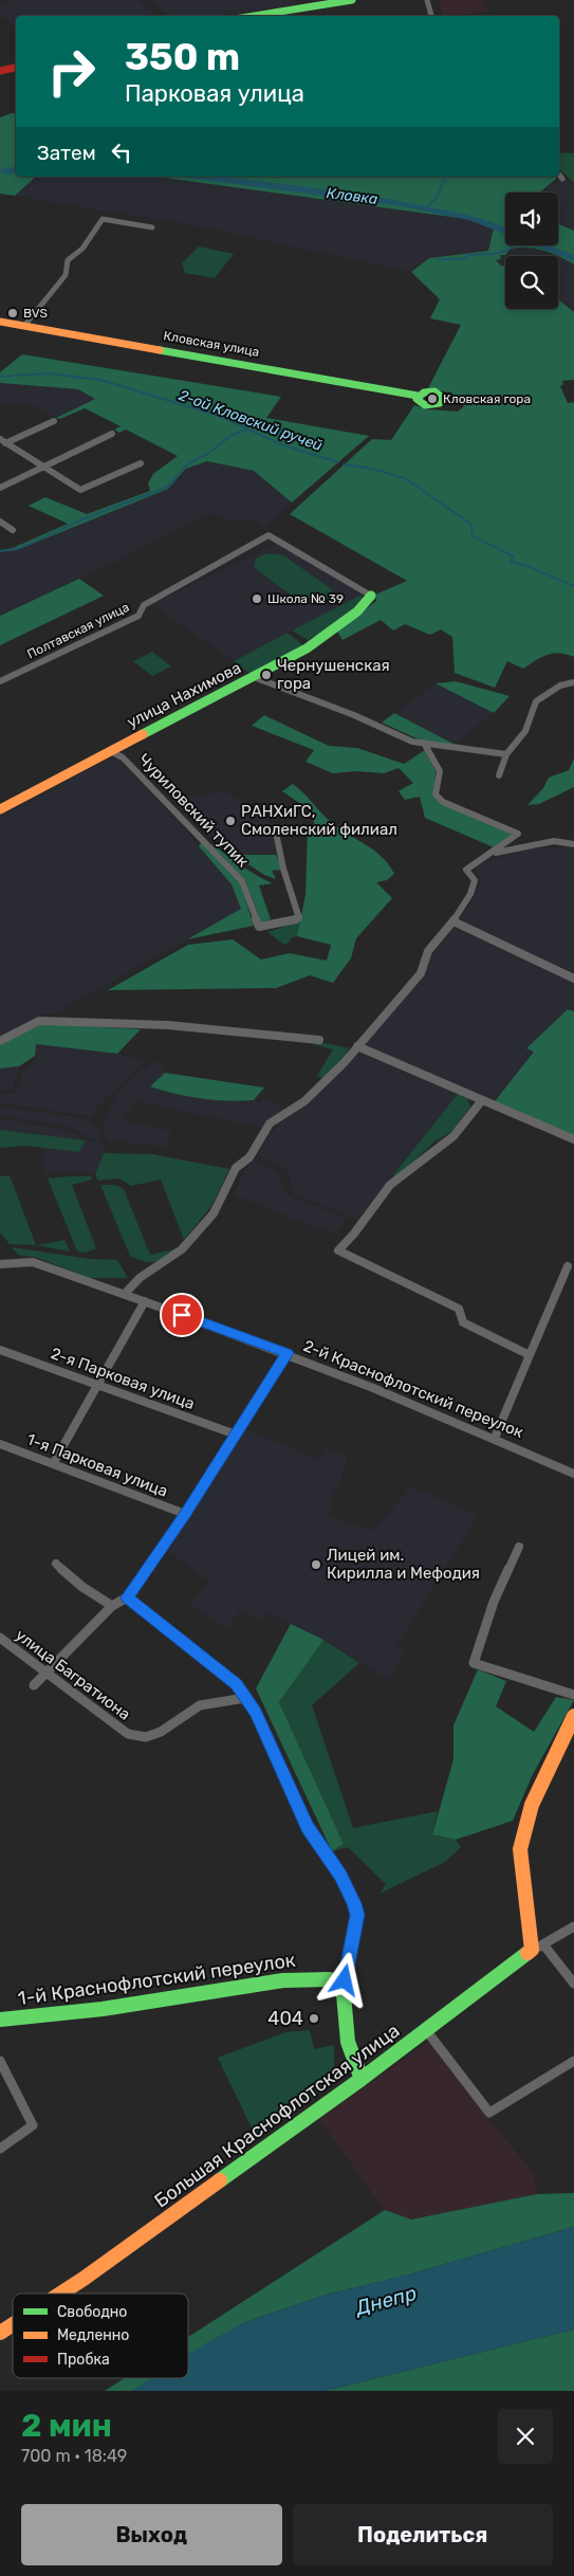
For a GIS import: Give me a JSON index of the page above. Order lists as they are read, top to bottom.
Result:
{
  "streets": {
    "street": [
      "Кловская улица",
      "Полтавская улица",
      "улица Нахимова",
      "Чуриловский тупик",
      "2-я Парковая улица",
      "2-й Краснофлотский переулок",
      "1-я Парковая улица",
      "улица Багратиона",
      "1-й Краснофлотский переулок",
      "Большая Краснофлотская улица"
    ]
  },
  "crossings": [
    ["Полтавская улица", "улица Нахимова"],
    ["улица Нахимова", "Чуриловский тупик"]
  ],
  "water": ["Кловка", "2-ой Кловский ручей", "Днепр"],
  "places": [
    "BVS",
    "Кловская гора",
    "Школа № 39",
    "Чернушенская гора",
    "РАНХиГС, Смоленский филиал",
    "Лицей им. Кирилла и Мефодия",
    "404"
  ],
  "legend": ["Свободно", "Медленно", "Пробка"],
  "page": {
    "turn": ["350 m", "Парковая улица"],
    "then": "Затем",
    "heading": ["2 мин", "700 m · 18:49"],
    "buttons": ["Выход", "Поделиться"]
  }
}
